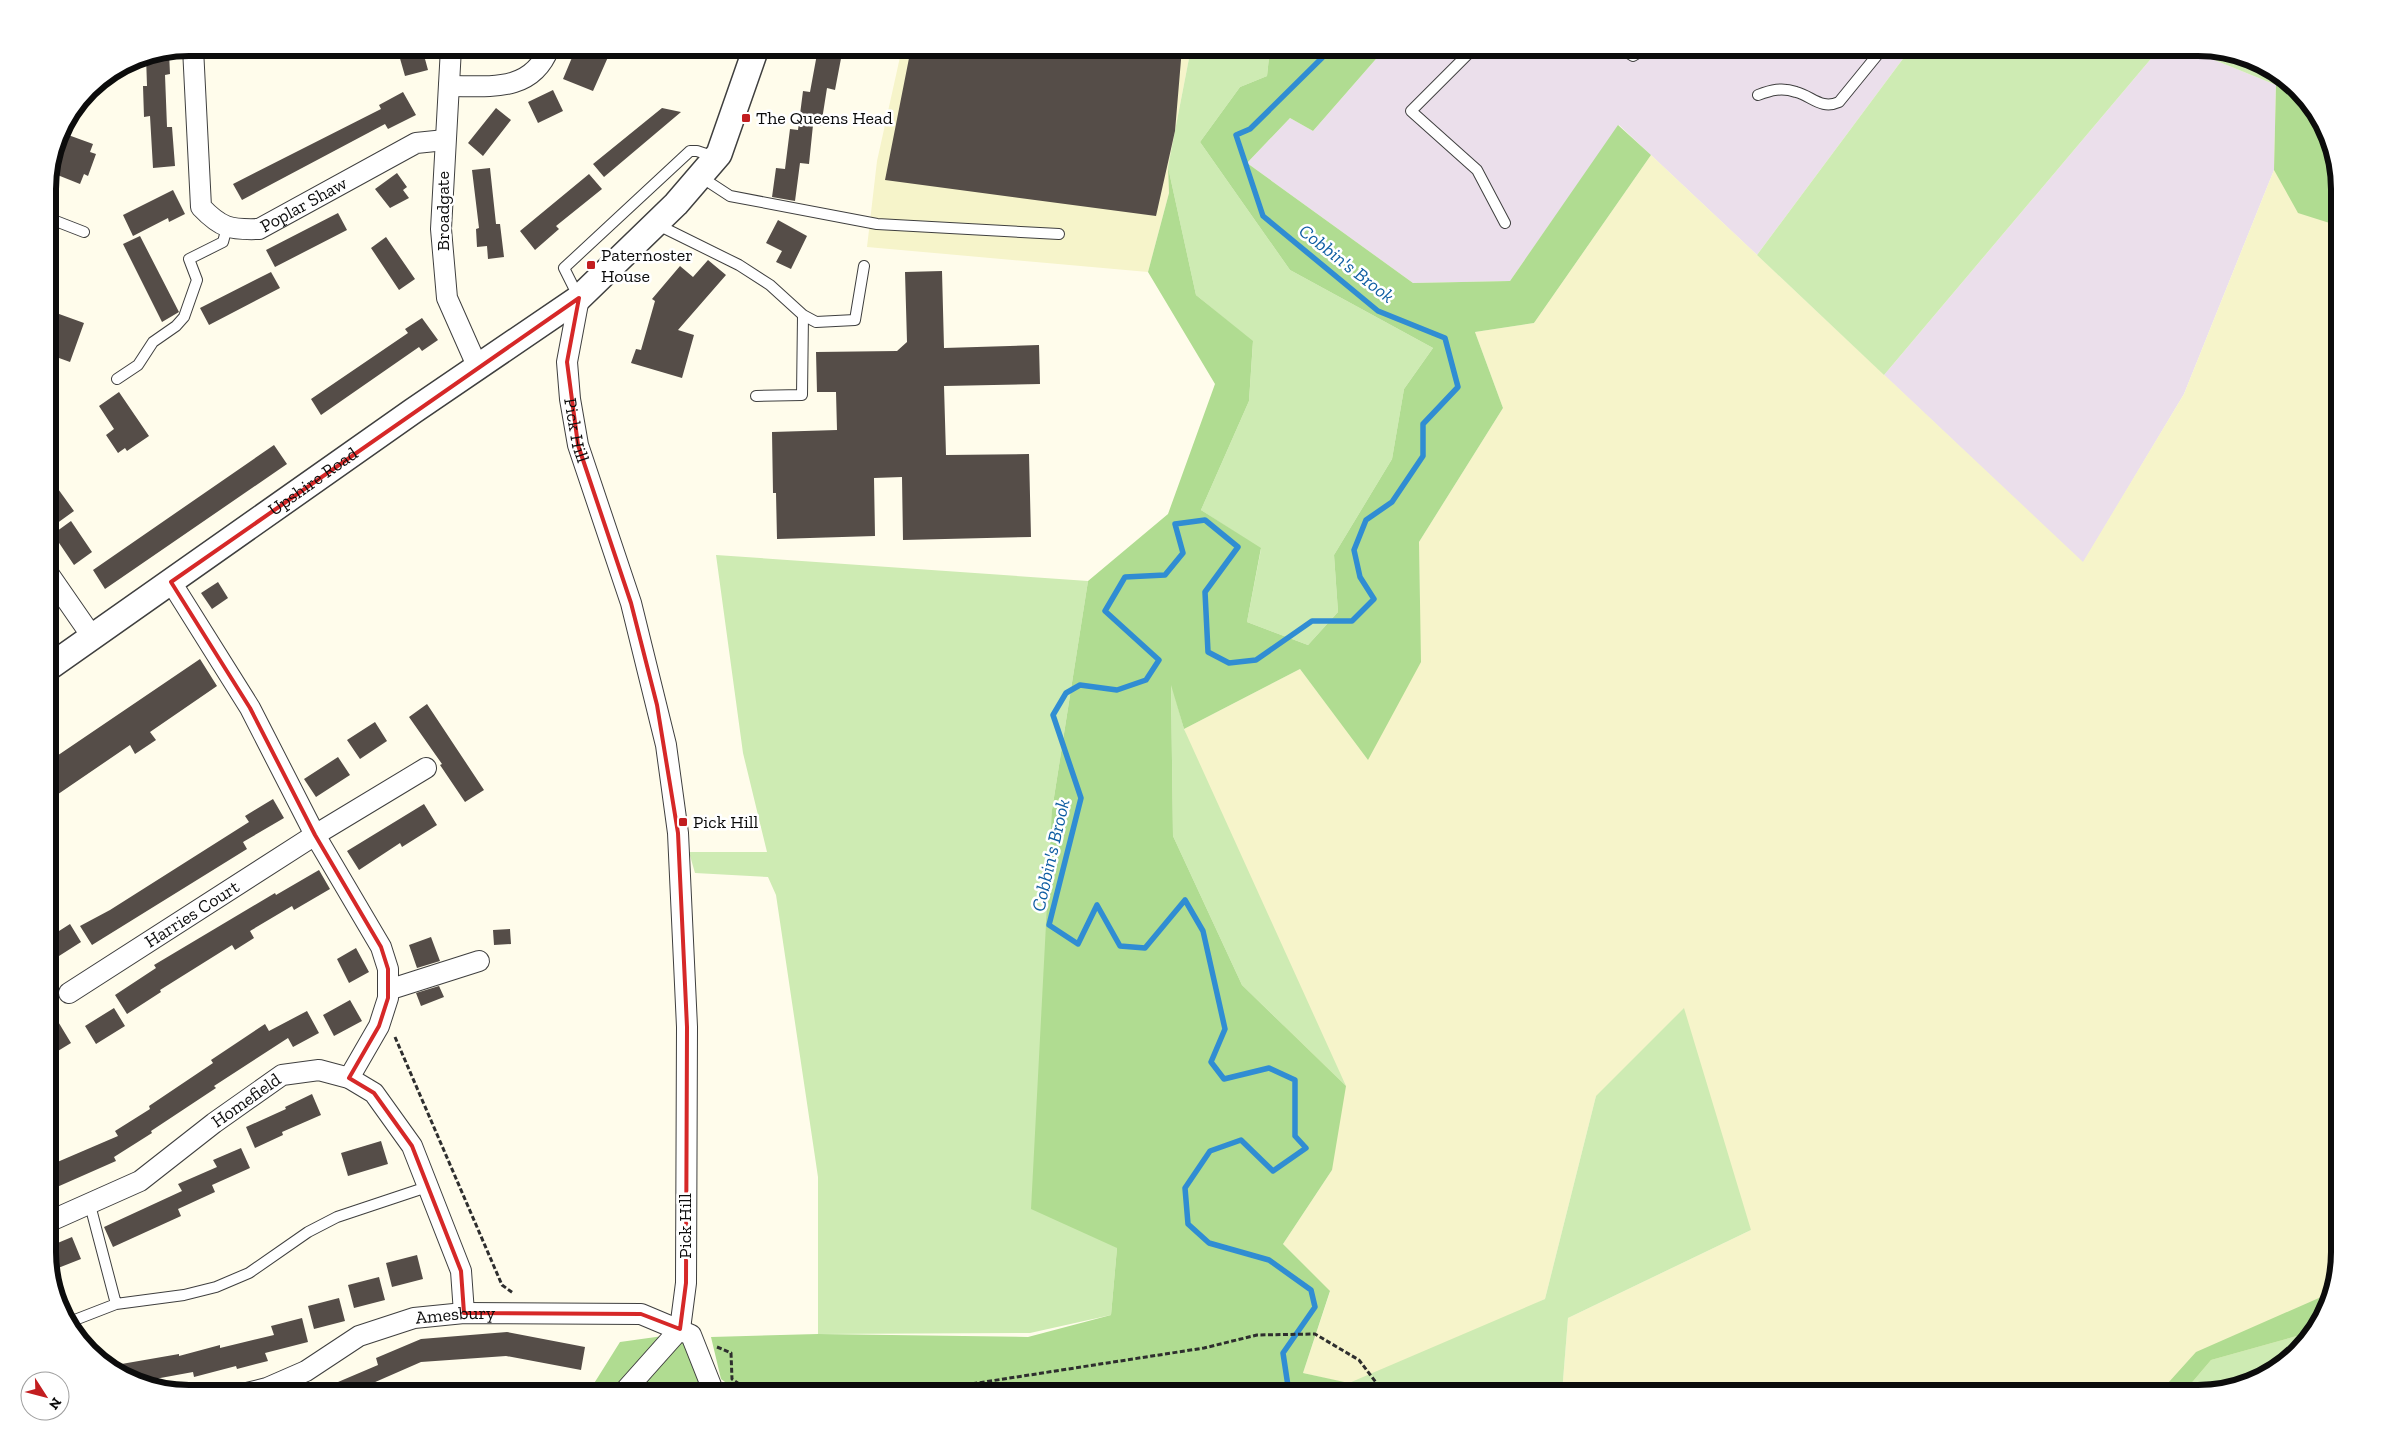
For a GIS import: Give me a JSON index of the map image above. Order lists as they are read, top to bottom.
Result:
{
  "streets": {
    "street": [
      "Poplar Shaw",
      "Broadgate",
      "Pick Hill",
      "Upshire Road",
      "Harries Court",
      "Homefield",
      "Amesbury"
    ]
  },
  "crossings": [
    ["Poplar Shaw", "Broadgate"],
    ["Broadgate", "Upshire Road"],
    ["Pick Hill", "Upshire Road"],
    ["Pick Hill", "Amesbury"],
    ["Homefield", "Amesbury"]
  ],
  "water": ["Cobbin's Brook"],
  "places": {
    "transit": ["The Queens Head", "Paternoster House", "Pick Hill"]
  },
  "north": "bottom right"
}
